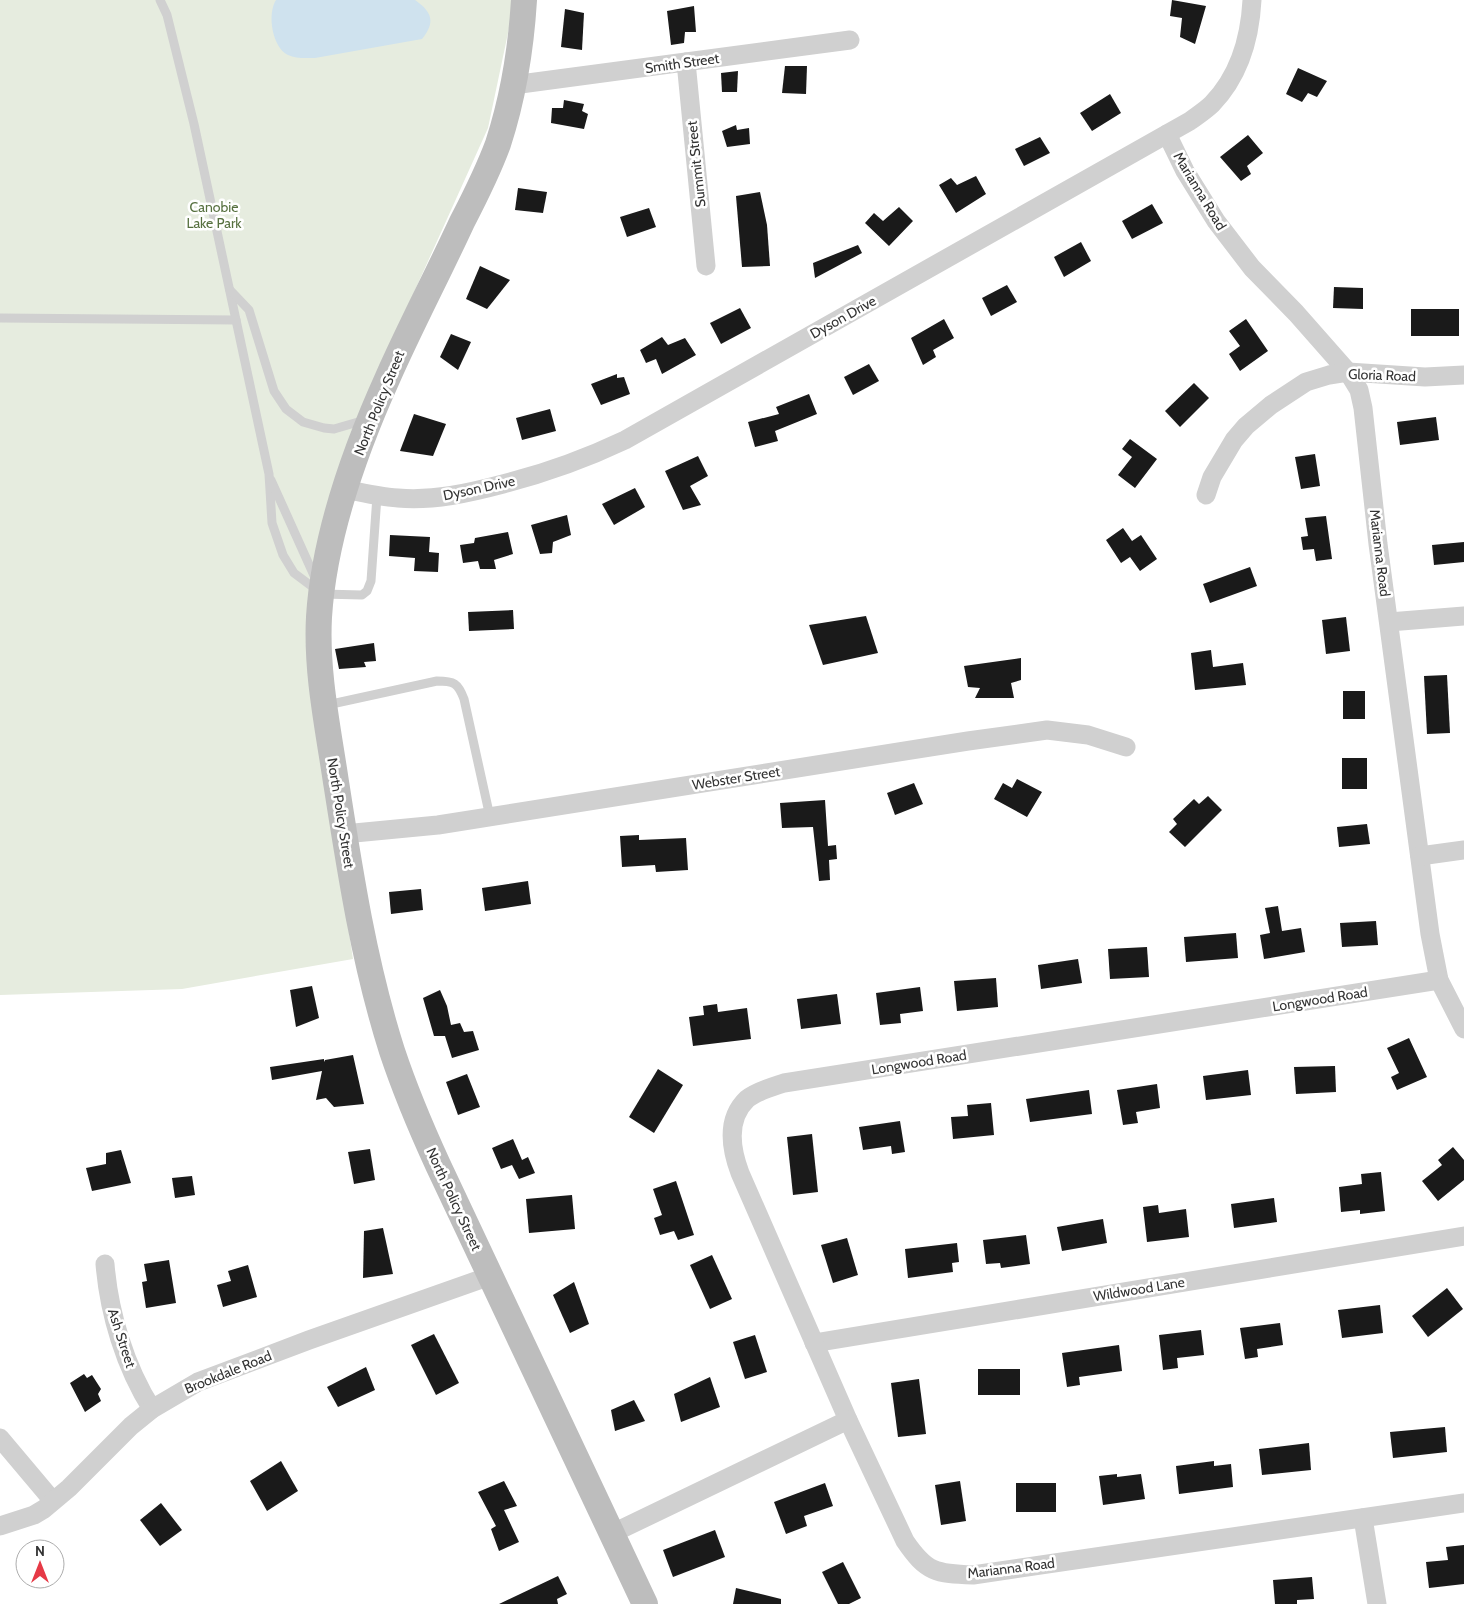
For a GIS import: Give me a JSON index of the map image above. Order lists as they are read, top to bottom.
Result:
{
  "streets": {
    "street": [
      "Smith Street",
      "Summit Street",
      "Marianna Road",
      "Dyson Drive",
      "Gloria Road",
      "North Policy Street",
      "Webster Street",
      "Longwood Road",
      "Wildwood Lane",
      "Ash Street",
      "Brookdale Road"
    ]
  },
  "crossings": [
    ["Smith Street", "Summit Street"],
    ["Smith Street", "North Policy Street"],
    ["Marianna Road", "Dyson Drive"],
    ["Marianna Road", "Gloria Road"],
    ["Marianna Road", "Longwood Road"],
    ["Dyson Drive", "North Policy Street"],
    ["North Policy Street", "Webster Street"],
    ["North Policy Street", "Brookdale Road"],
    ["Longwood Road", "Wildwood Lane"],
    ["Ash Street", "Brookdale Road"]
  ],
  "parks": ["Canobie Lake Park"],
  "north": "top"
}
